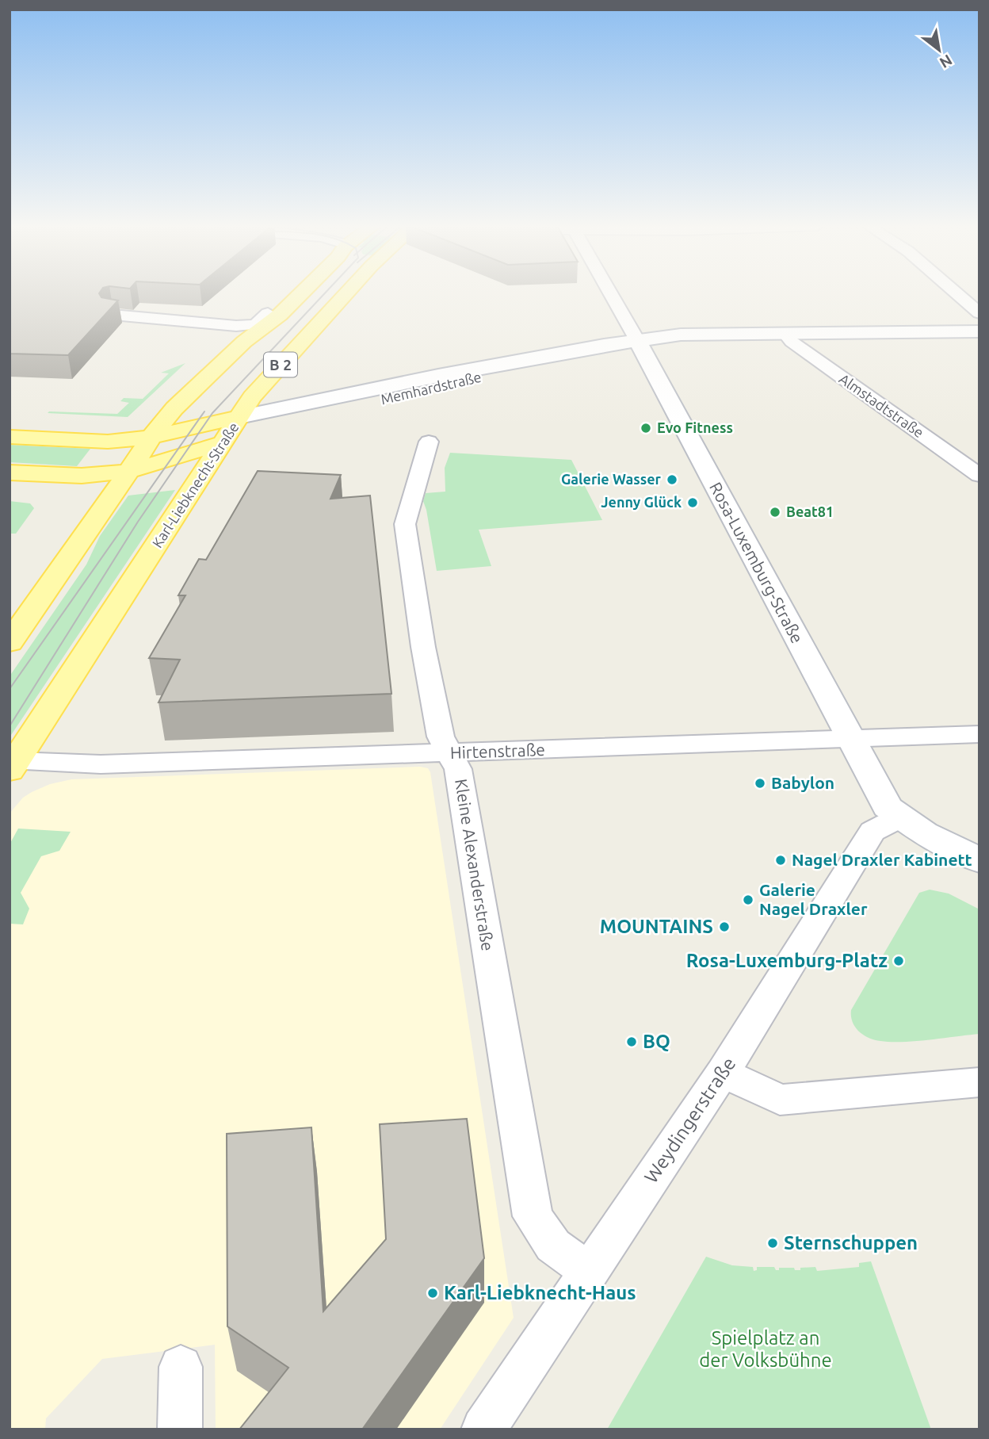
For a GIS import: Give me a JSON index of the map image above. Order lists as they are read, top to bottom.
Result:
{
  "streets": {
    "main road": ["B 2", "Karl-Liebknecht-Straße"],
    "street": [
      "Memhardstraße",
      "Almstadtstraße",
      "Rosa-Luxemburg-Straße",
      "Hirtenstraße",
      "Kleine Alexanderstraße",
      "Weydingerstraße"
    ]
  },
  "crossings": [
    ["Memhardstraße", "Karl-Liebknecht-Straße"],
    ["Memhardstraße", "Rosa-Luxemburg-Straße"],
    ["Karl-Liebknecht-Straße", "Hirtenstraße"],
    ["Rosa-Luxemburg-Straße", "Hirtenstraße"],
    ["Rosa-Luxemburg-Straße", "Weydingerstraße"],
    ["Hirtenstraße", "Kleine Alexanderstraße"],
    ["Kleine Alexanderstraße", "Weydingerstraße"]
  ],
  "parks": ["Spielplatz an der Volksbühne"],
  "places": [
    "Evo Fitness",
    "Galerie Wasser",
    "Jenny Glück",
    "Beat81",
    "Babylon",
    "Nagel Draxler Kabinett",
    "Galerie Nagel Draxler",
    "MOUNTAINS",
    "Rosa-Luxemburg-Platz",
    "BQ",
    "Sternschuppen",
    "Karl-Liebknecht-Haus"
  ],
  "north": "bottom right"
}
